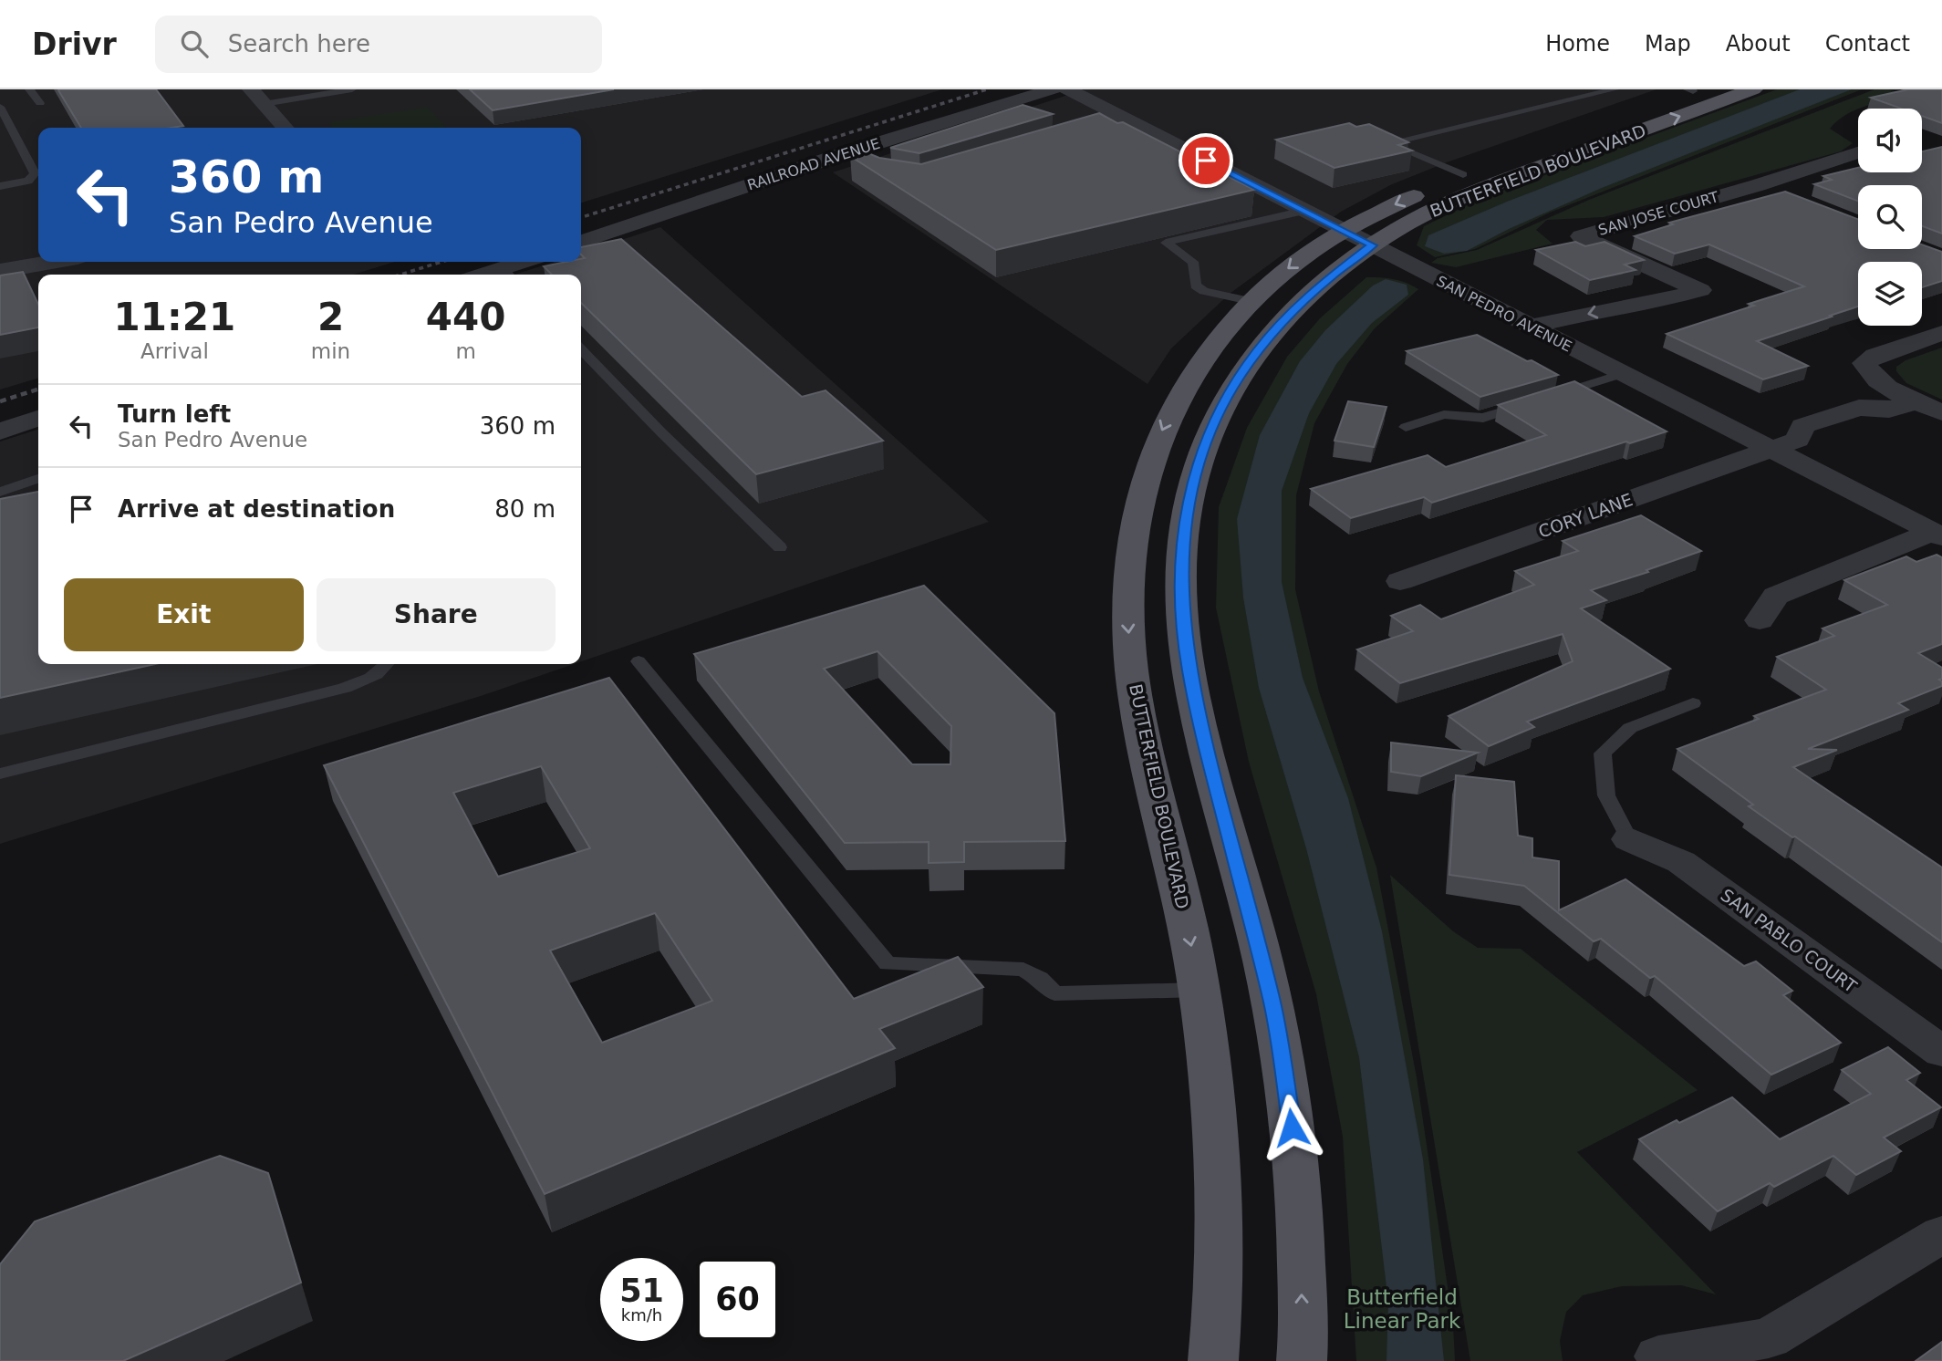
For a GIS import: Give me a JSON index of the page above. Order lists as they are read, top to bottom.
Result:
{
  "streets": {
    "main road": ["BUTTERFIELD BOULEVARD"],
    "street": [
      "RAILROAD AVENUE",
      "SAN JOSE COURT",
      "SAN PEDRO AVENUE",
      "CORY LANE",
      "SAN PABLO COURT"
    ]
  },
  "crossings": [
    ["BUTTERFIELD BOULEVARD", "SAN PEDRO AVENUE"],
    ["SAN JOSE COURT", "SAN PEDRO AVENUE"],
    ["SAN PEDRO AVENUE", "CORY LANE"]
  ],
  "parks": ["Butterfield Linear Park"],
  "page": {
    "header": "Drivr",
    "search": "Search here",
    "nav": [
      "Home",
      "Map",
      "About",
      "Contact"
    ],
    "turn": ["360 m", "San Pedro Avenue"],
    "eta": [
      "11:21",
      "Arrival",
      "2",
      "min",
      "440",
      "m"
    ],
    "list": [
      {
        "name": "Turn left",
        "note": "San Pedro Avenue",
        "value": "360 m"
      },
      {
        "name": "Arrive at destination",
        "value": "80 m"
      }
    ],
    "buttons": ["Exit", "Share"],
    "speed": "51 km/h",
    "limit": "60"
  }
}
